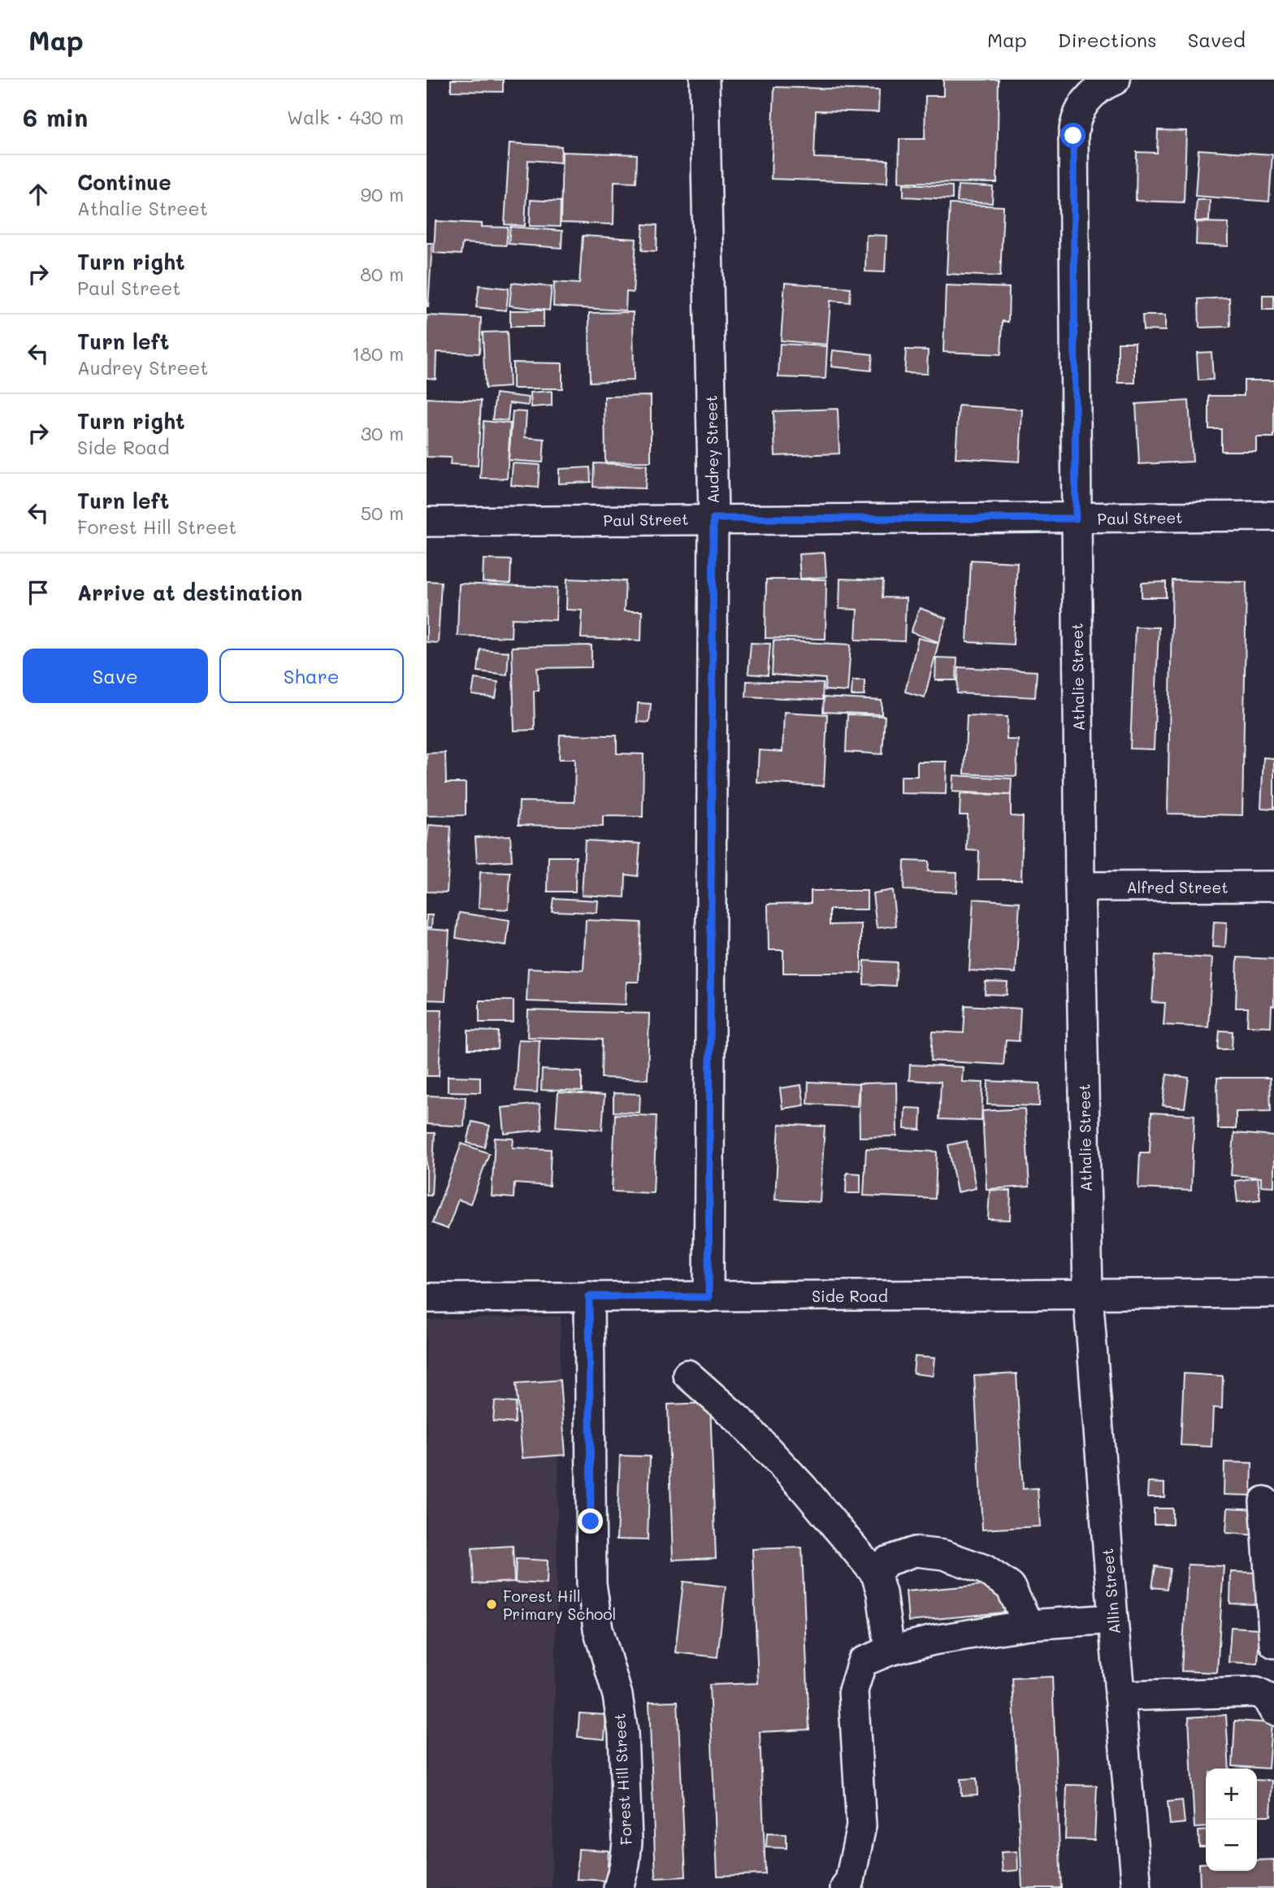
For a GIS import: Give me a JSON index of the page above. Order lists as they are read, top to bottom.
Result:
{
  "streets": {
    "street": [
      "Audrey Street",
      "Paul Street",
      "Athalie Street",
      "Alfred Street",
      "Side Road",
      "Allin Street",
      "Forest Hill Street"
    ]
  },
  "crossings": [
    ["Audrey Street", "Paul Street"],
    ["Audrey Street", "Side Road"],
    ["Paul Street", "Athalie Street"],
    ["Athalie Street", "Alfred Street"],
    ["Athalie Street", "Side Road"],
    ["Athalie Street", "Allin Street"],
    ["Side Road", "Allin Street"],
    ["Side Road", "Forest Hill Street"]
  ],
  "places": ["Forest Hill Primary School"],
  "page": {
    "header": "Map",
    "nav": ["Map", "Directions", "Saved"],
    "heading": ["6 min", "Walk · 430 m"],
    "list": [
      ["Continue", "Athalie Street", "90 m"],
      ["Turn right", "Paul Street", "80 m"],
      ["Turn left", "Audrey Street", "180 m"],
      ["Turn right", "Side Road", "30 m"],
      ["Turn left", "Forest Hill Street", "50 m"],
      "Arrive at destination"
    ],
    "buttons": ["Save", "Share"],
    "map_buttons": ["+", "−"]
  }
}
